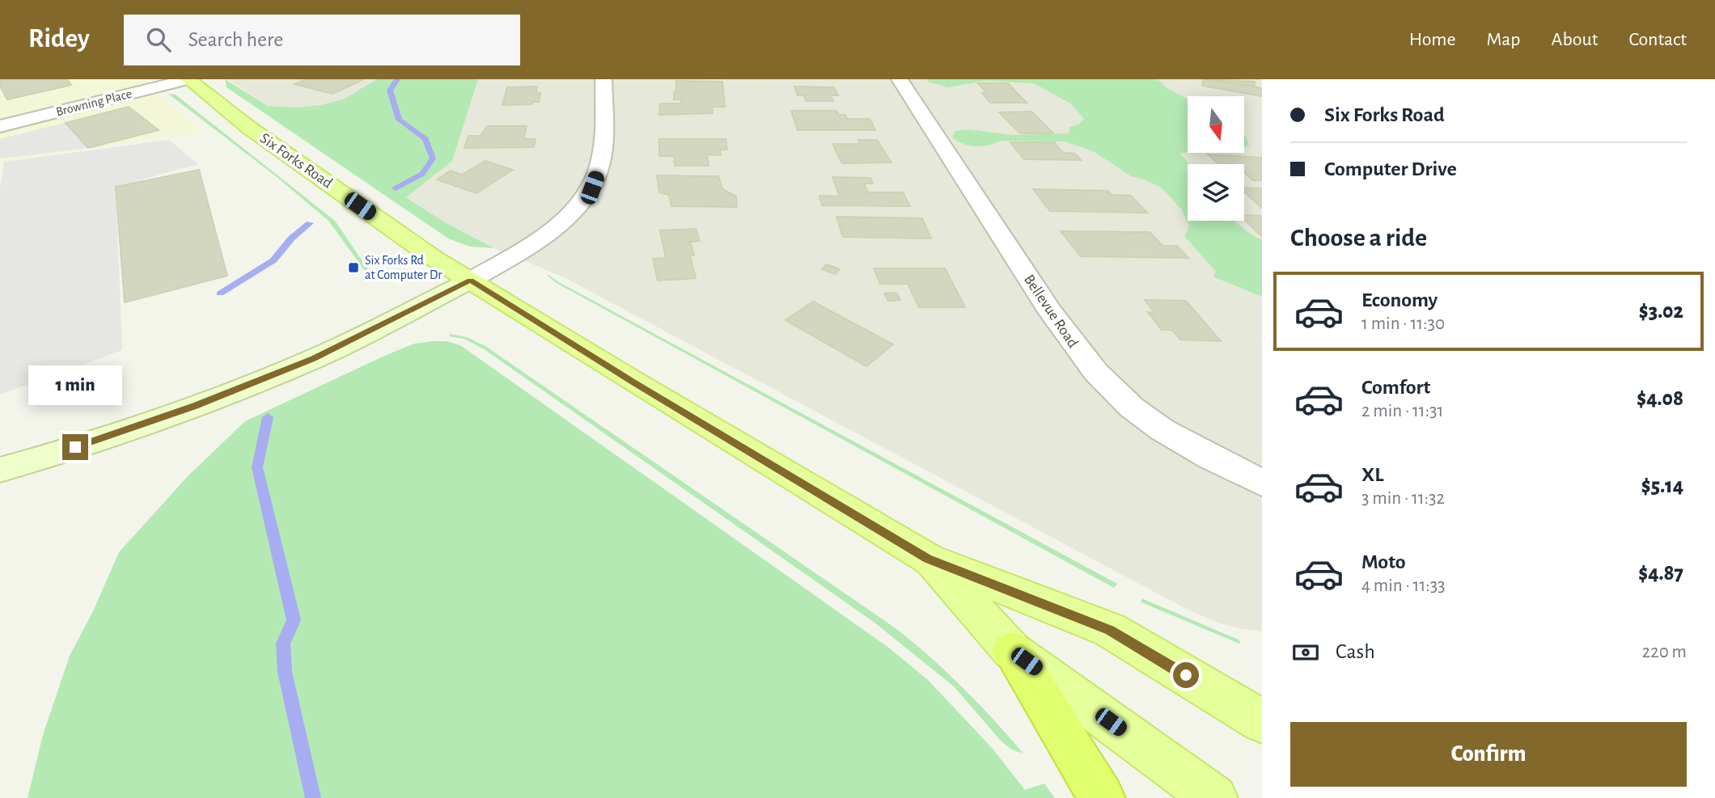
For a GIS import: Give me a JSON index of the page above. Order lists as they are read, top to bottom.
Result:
{
  "streets": {
    "main road": ["Six Forks Road"],
    "street": ["Browning Place", "Bellevue Road"]
  },
  "crossings": [
    ["Browning Place", "Six Forks Road"]
  ],
  "places": {
    "transit": ["Six Forks Rd at Computer Dr"]
  },
  "north": "bottom",
  "page": {
    "header": "Ridey",
    "search": "Search here",
    "nav": [
      "Home",
      "Map",
      "About",
      "Contact"
    ],
    "banner": ["Six Forks Road", "Computer Drive"],
    "heading": "Choose a ride",
    "list": [
      {
        "name": "Economy",
        "note": "1 min · 11:30",
        "value": "$3.02"
      },
      {
        "name": "Comfort",
        "note": "2 min · 11:31",
        "value": "$4.08"
      },
      {
        "name": "XL",
        "note": "3 min · 11:32",
        "value": "$5.14"
      },
      {
        "name": "Moto",
        "note": "4 min · 11:33",
        "value": "$4.87"
      }
    ],
    "bubble": "1 min",
    "pay": ["Cash", "220 m"],
    "buttons": "Confirm"
  }
}
